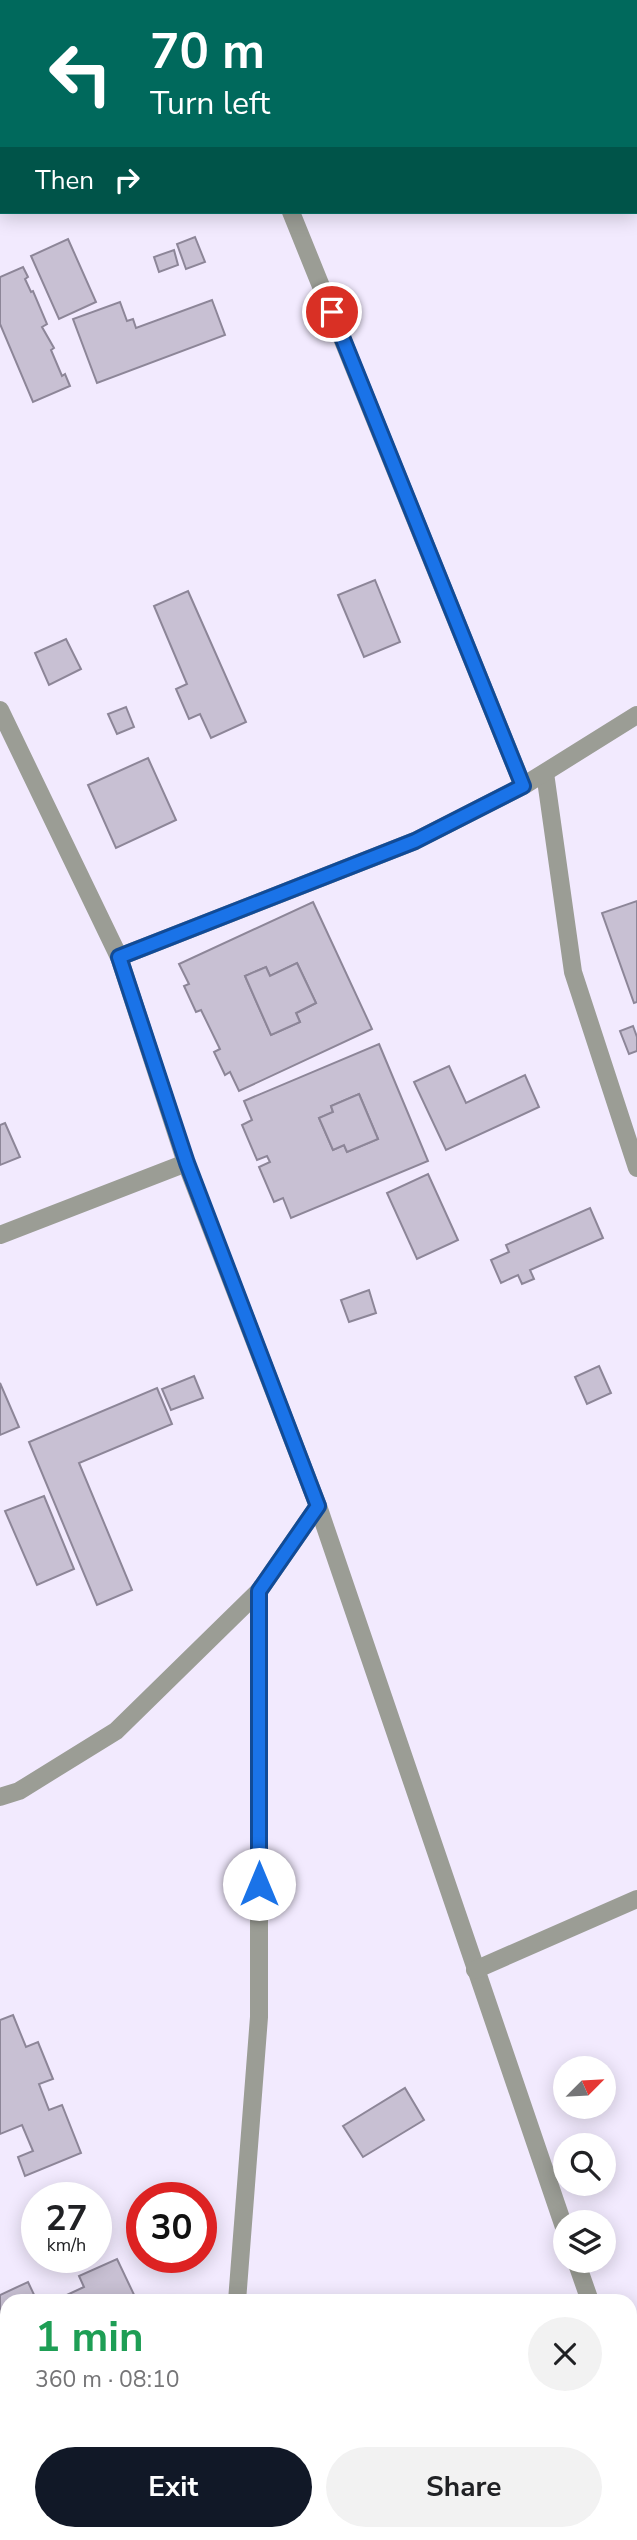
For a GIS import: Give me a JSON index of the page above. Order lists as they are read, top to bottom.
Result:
{
  "north": "top right",
  "page": {
    "turn": ["70 m", "Turn left"],
    "then": "Then",
    "speed": "27 km/h",
    "limit": "30",
    "heading": ["1 min", "360 m · 08:10"],
    "buttons": ["Exit", "Share"]
  }
}
